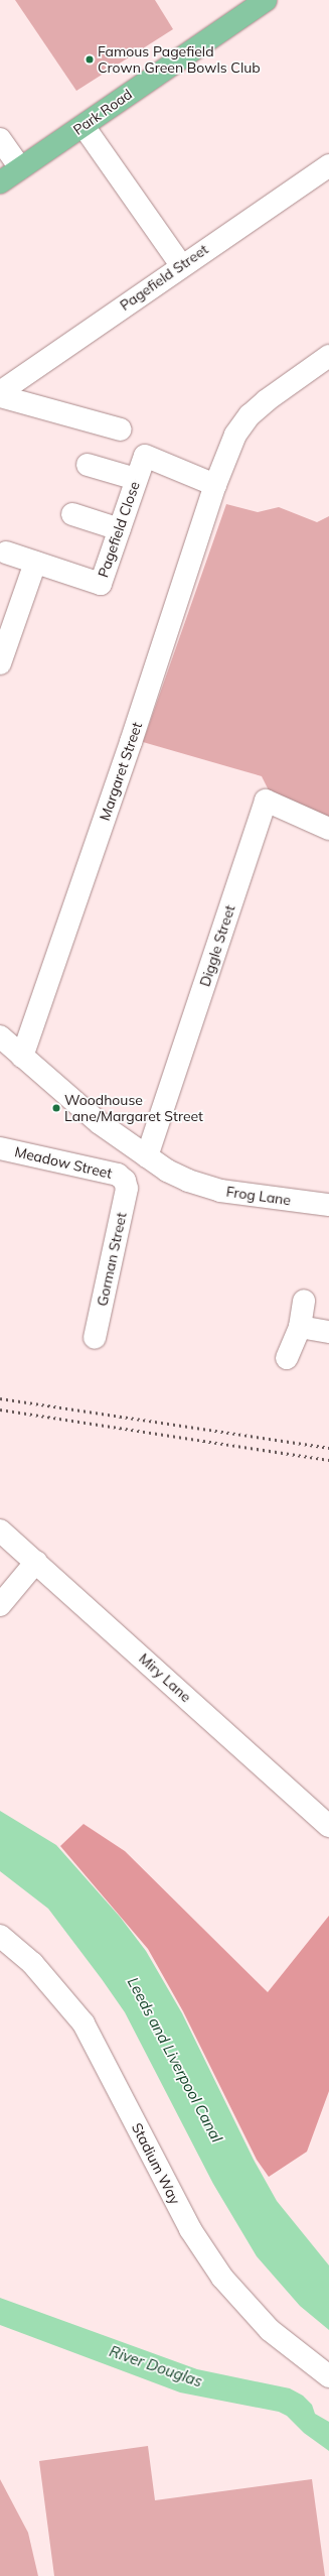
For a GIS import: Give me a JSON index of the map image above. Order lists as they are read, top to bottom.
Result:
{
  "streets": {
    "main road": ["Park Road"],
    "street": [
      "Pagefield Street",
      "Pagefield Close",
      "Margaret Street",
      "Diggle Street",
      "Meadow Street",
      "Frog Lane",
      "Gorman Street",
      "Miry Lane",
      "Stadium Way"
    ]
  },
  "crossings": [
    ["Pagefield Close", "Margaret Street"],
    ["Margaret Street", "Frog Lane"],
    ["Diggle Street", "Frog Lane"],
    ["Meadow Street", "Gorman Street"]
  ],
  "water": ["Leeds and Liverpool Canal", "River Douglas"],
  "places": ["Famous Pagefield Crown Green Bowls Club", "Woodhouse Lane/Margaret Street"]
}
